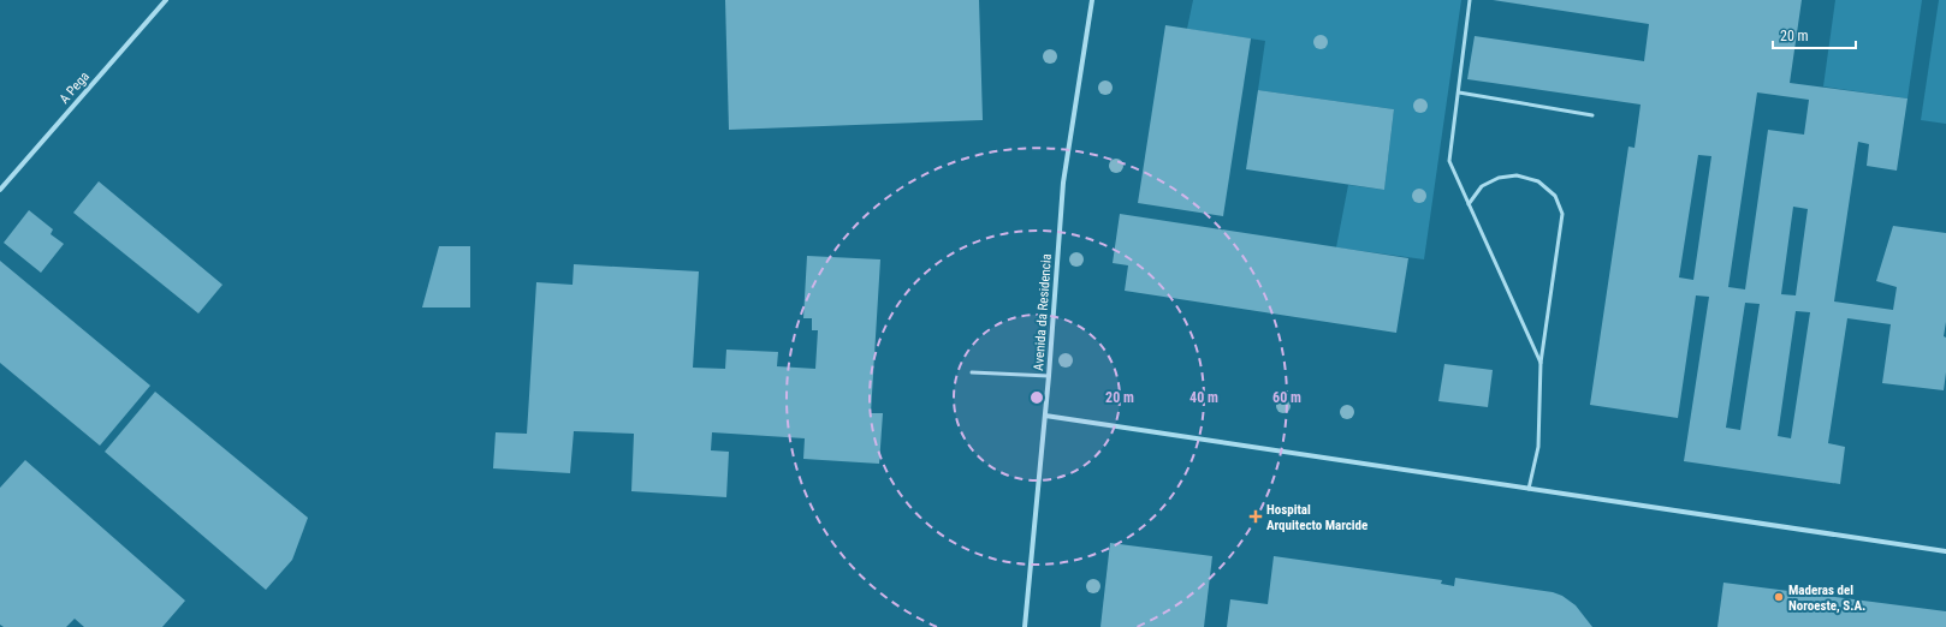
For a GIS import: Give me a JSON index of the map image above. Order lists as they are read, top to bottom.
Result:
{
  "streets": {
    "street": ["A Pega", "Avenida da Residencia"]
  },
  "places": {
    "health": ["Hospital Arquitecto Marcide"],
    "other": ["Maderas del Noroeste, S.A."]
  },
  "scale_bar": "20 m",
  "rings": ["20 m", "40 m", "60 m"]
}
